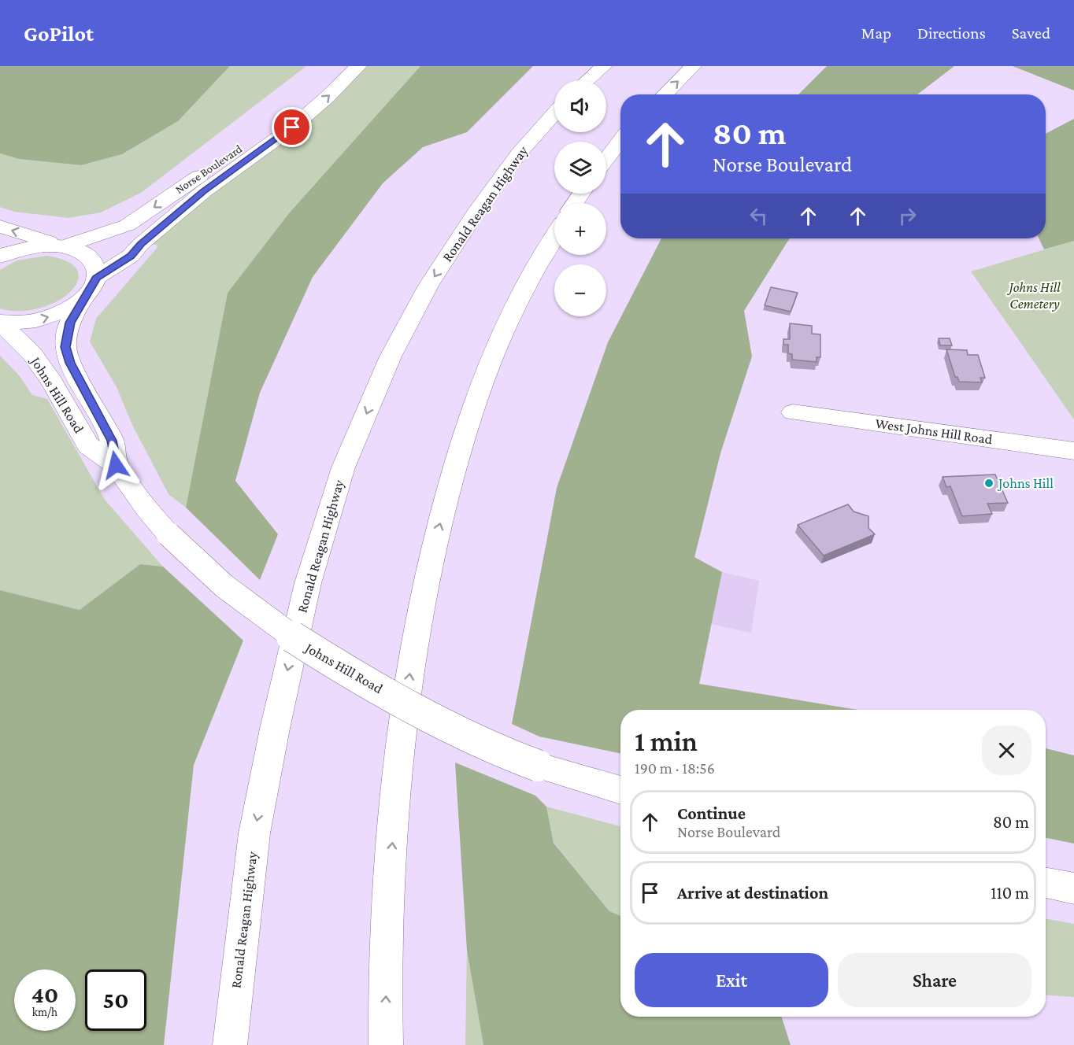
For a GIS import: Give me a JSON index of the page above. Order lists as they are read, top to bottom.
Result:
{
  "streets": {
    "main road": [
      "Norse Boulevard",
      "Ronald Reagan Highway",
      "Johns Hill Road",
      "West Johns Hill Road"
    ]
  },
  "crossings": [
    ["Norse Boulevard", "Johns Hill Road"]
  ],
  "parks": ["Johns Hill Cemetery"],
  "places": ["Johns Hill"],
  "page": {
    "header": "GoPilot",
    "nav": ["Map", "Directions", "Saved"],
    "map_buttons": ["+", "−"],
    "turn": ["80 m", "Norse Boulevard"],
    "heading": ["1 min", "190 m · 18:56"],
    "list": [
      {
        "name": "Continue",
        "note": "Norse Boulevard",
        "value": "80 m"
      },
      {
        "name": "Arrive at destination",
        "value": "110 m"
      }
    ],
    "buttons": ["Exit", "Share"],
    "speed": "40 km/h",
    "limit": "50"
  }
}
